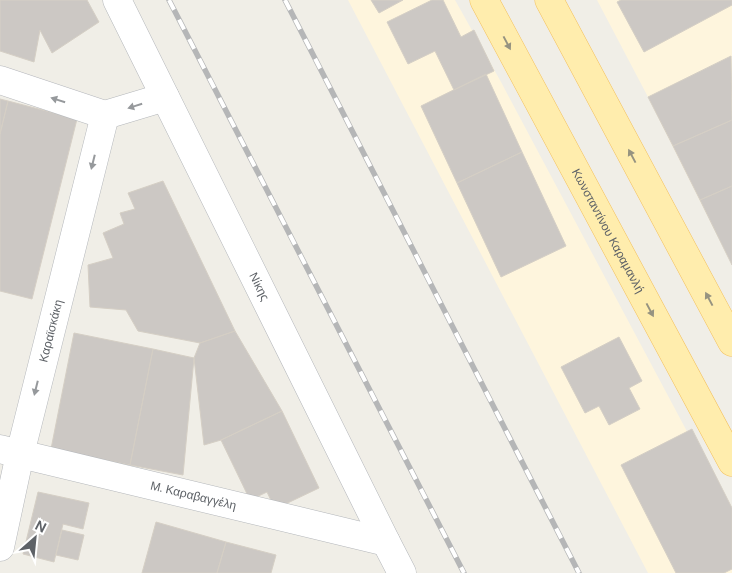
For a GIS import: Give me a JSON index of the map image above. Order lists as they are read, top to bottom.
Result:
{
  "streets": {
    "main road": ["Κωνσταντίνου Καραμανλή"],
    "street": ["Νίκης", "Καραϊσκάκη", "Μ. Καραβαγγέλη"]
  },
  "crossings": [
    ["Νίκης", "Μ. Καραβαγγέλη"],
    ["Καραϊσκάκη", "Μ. Καραβαγγέλη"]
  ],
  "one_way": ["Καραϊσκάκη"],
  "north": "top right"
}
